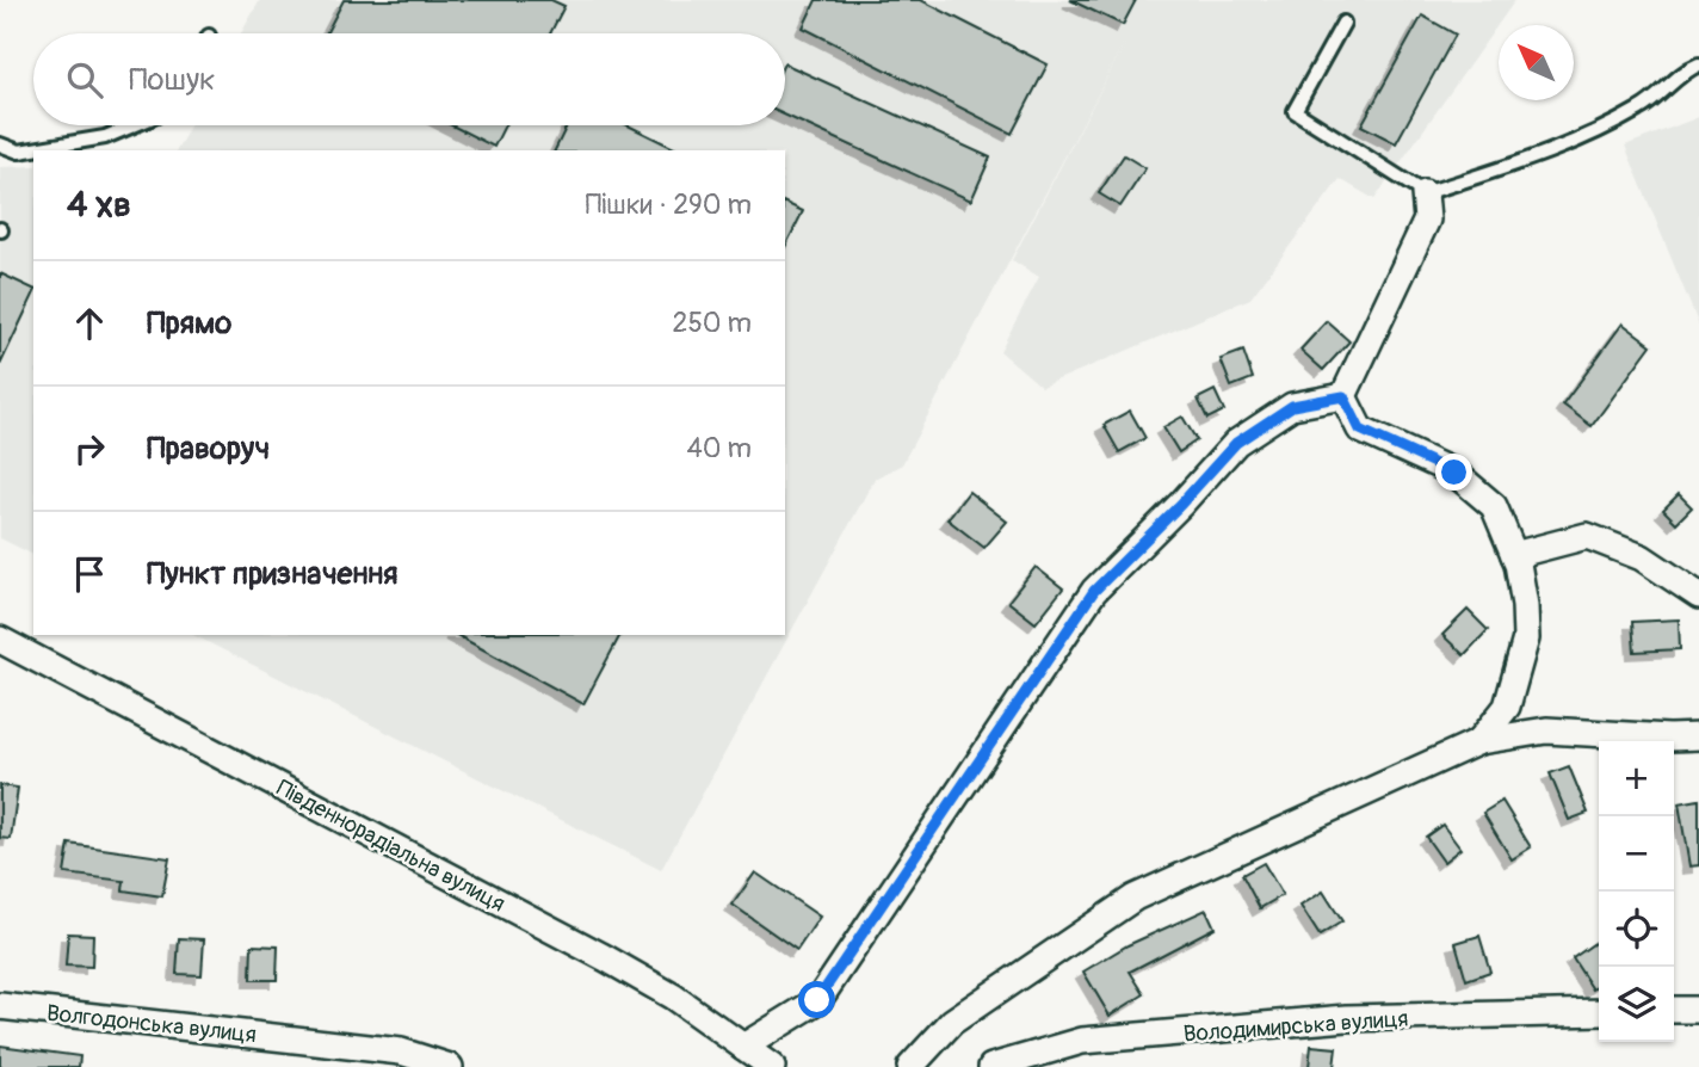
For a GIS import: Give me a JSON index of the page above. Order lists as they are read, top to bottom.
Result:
{
  "streets": {
    "street": ["Південнорадіальна вулиця", "Волгодонська вулиця", "Володимирська вулиця"]
  },
  "north": "top left",
  "page": {
    "search": "Пошук",
    "heading": ["4 хв", "Пішки · 290 m"],
    "list": [
      ["Прямо", "250 m"],
      ["Праворуч", "40 m"],
      "Пункт призначення"
    ],
    "map_buttons": ["+", "−"]
  }
}
